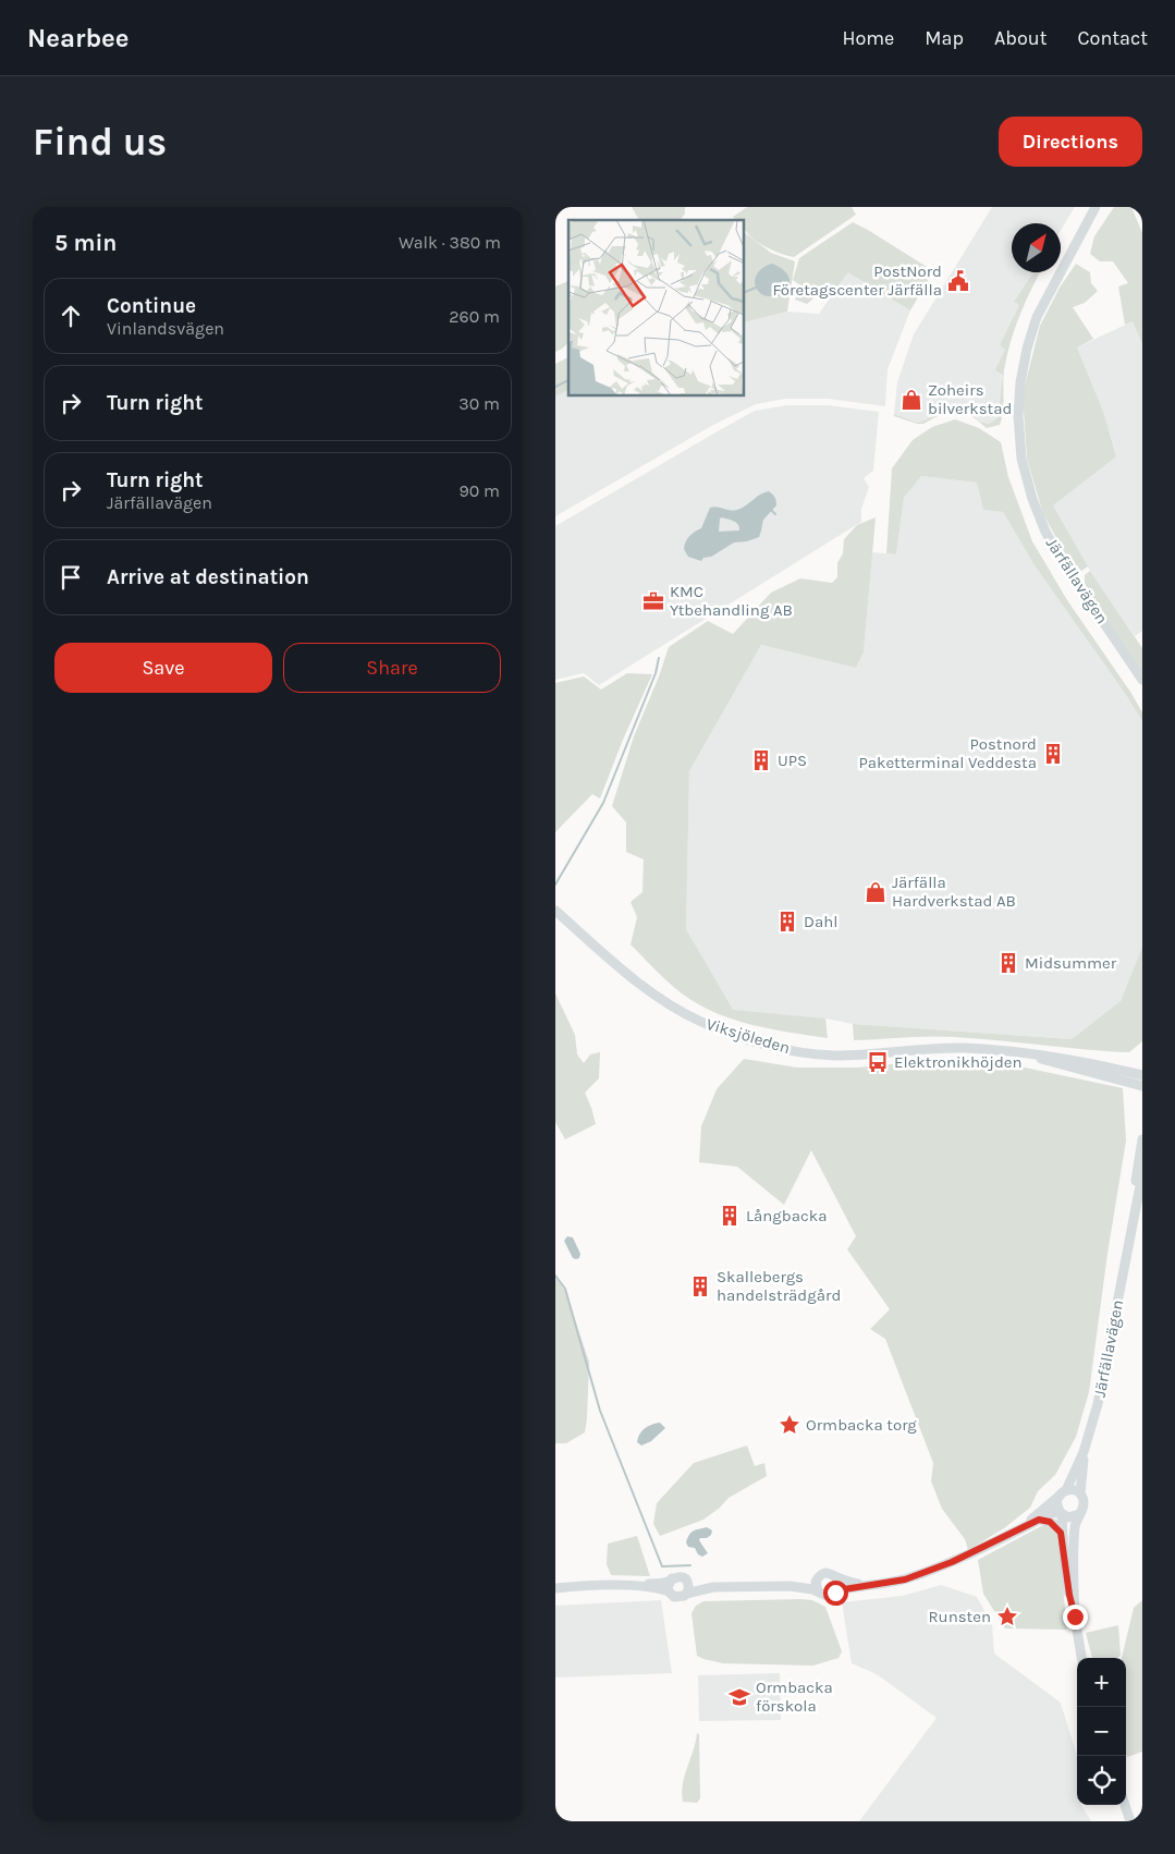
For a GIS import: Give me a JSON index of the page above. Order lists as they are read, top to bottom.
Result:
{
  "streets": {
    "street": ["Järfällavägen", "Viksjöleden"]
  },
  "places": {
    "public building": ["PostNord Företagscenter Järfälla"],
    "shop": ["Zoheirs bilverkstad", "Järfälla Hardverkstad AB"],
    "office": ["KMC Ytbehandling AB"],
    "building": [
      "Postnord Paketterminal Veddesta",
      "UPS",
      "Dahl",
      "Midsummer",
      "Långbacka",
      "Skallebergs handelsträdgård"
    ],
    "bus stop": ["Elektronikhöjden"],
    "place": ["Ormbacka torg", "Runsten"],
    "school or university": ["Ormbacka förskola"]
  },
  "north": "top right",
  "page": {
    "header": "Nearbee",
    "nav": [
      "Home",
      "Map",
      "About",
      "Contact"
    ],
    "buttons": [
      "Directions",
      ["Save", "Share"]
    ],
    "title": "Find us",
    "heading": ["5 min", "Walk · 380 m"],
    "list": [
      ["Continue", "Vinlandsvägen", "260 m"],
      ["Turn right", "30 m"],
      ["Turn right", "Järfällavägen", "90 m"],
      "Arrive at destination"
    ],
    "map_buttons": ["+", "−"]
  }
}
